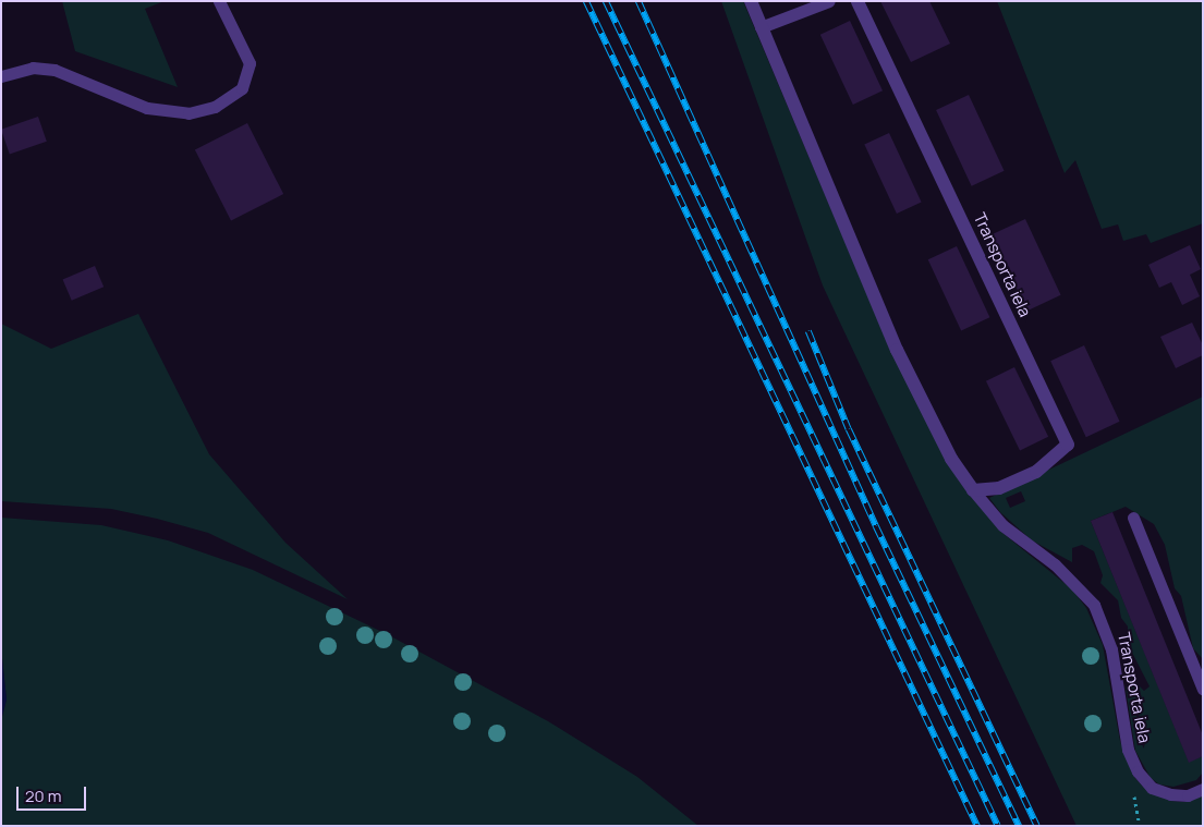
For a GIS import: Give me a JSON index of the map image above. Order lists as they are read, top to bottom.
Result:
{
  "streets": {
    "street": ["Transporta iela"]
  },
  "scale_bar": "20 m"
}
